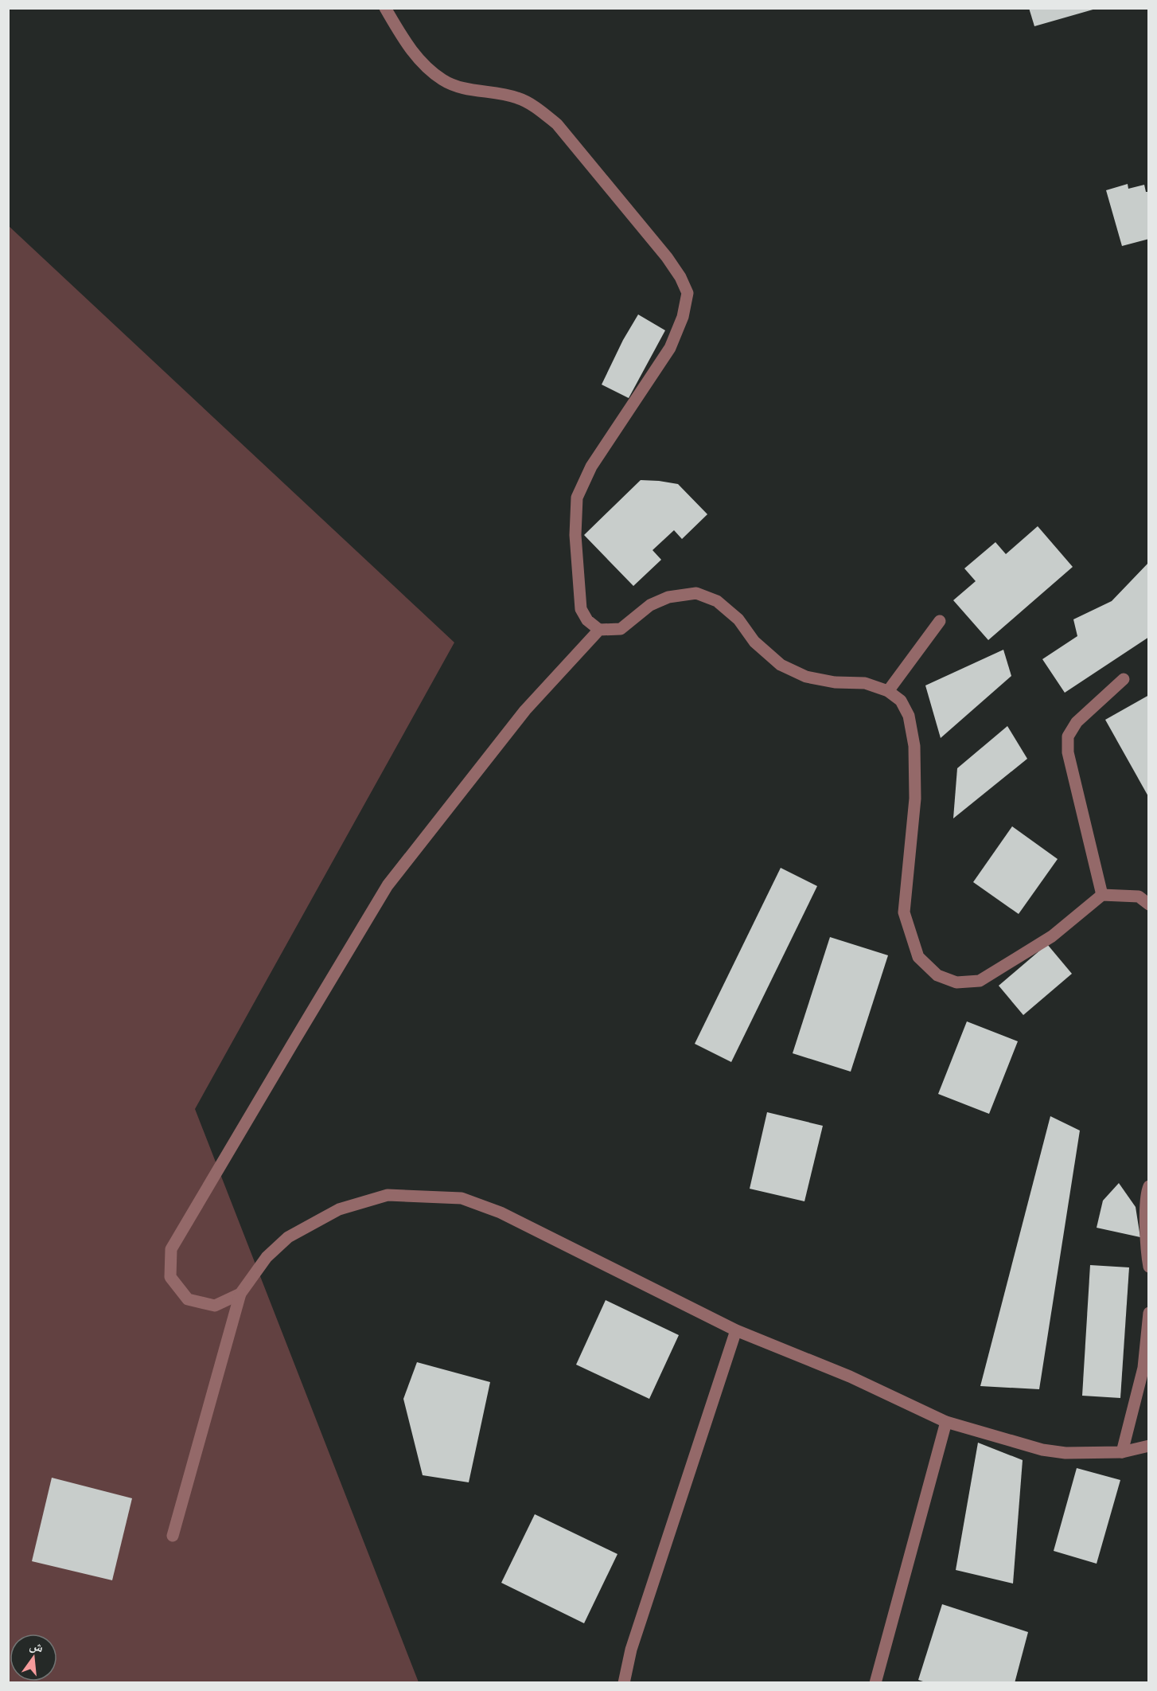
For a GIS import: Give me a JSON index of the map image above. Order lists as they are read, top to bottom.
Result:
{
  "north": "top"
}
